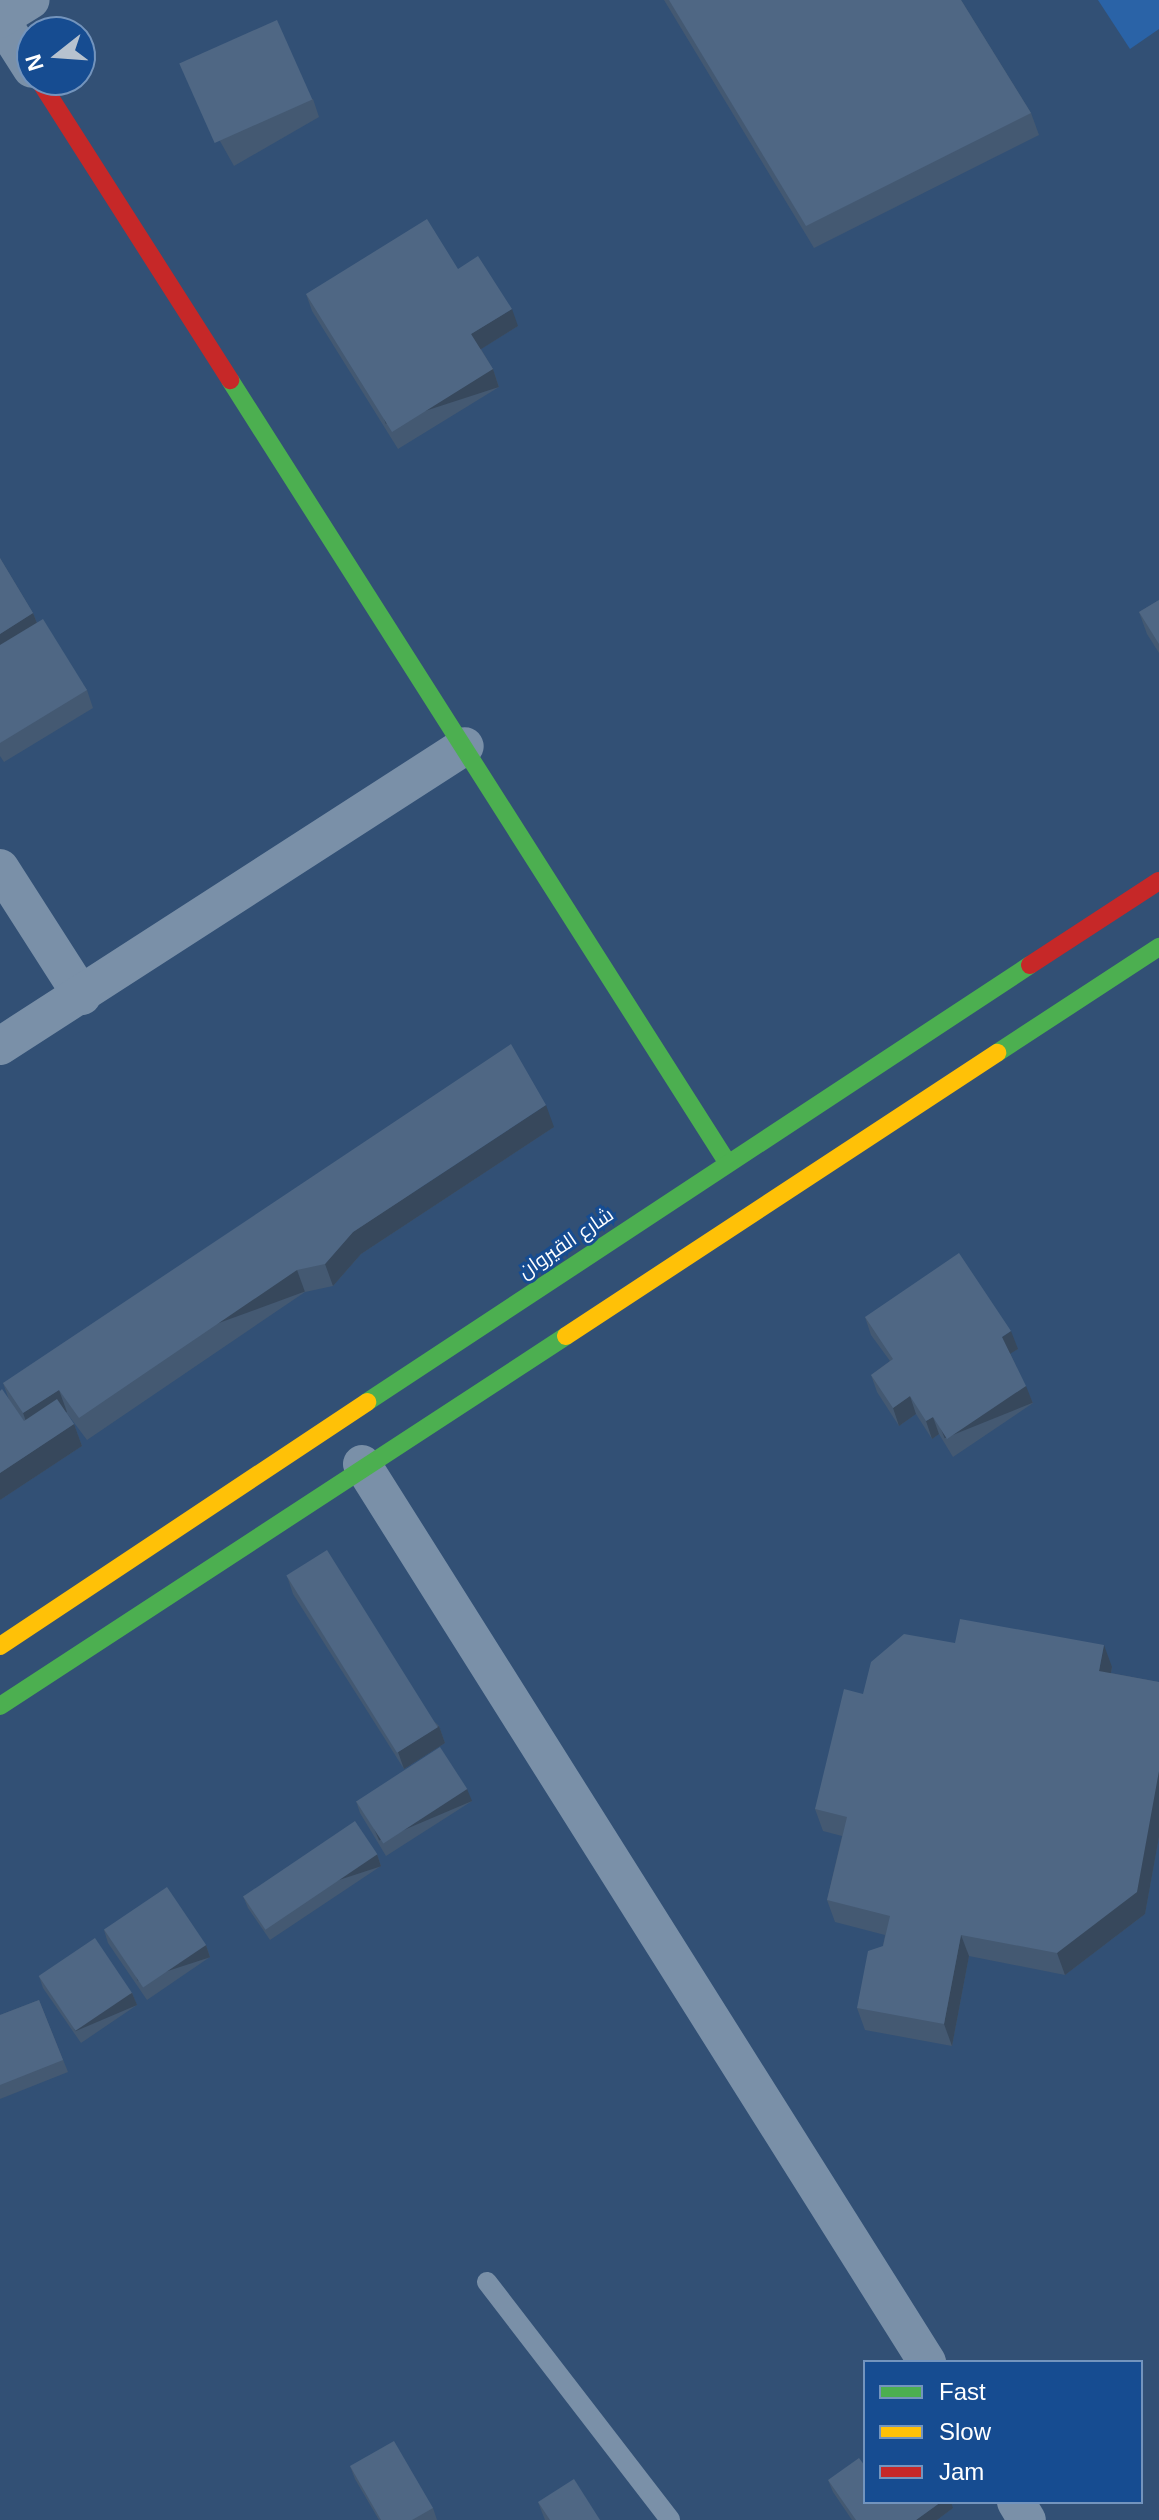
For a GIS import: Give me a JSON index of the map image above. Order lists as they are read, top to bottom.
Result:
{
  "streets": {
    "main road": ["شارع القيروان"]
  },
  "legend": ["Fast", "Slow", "Jam"],
  "north": "left"
}
